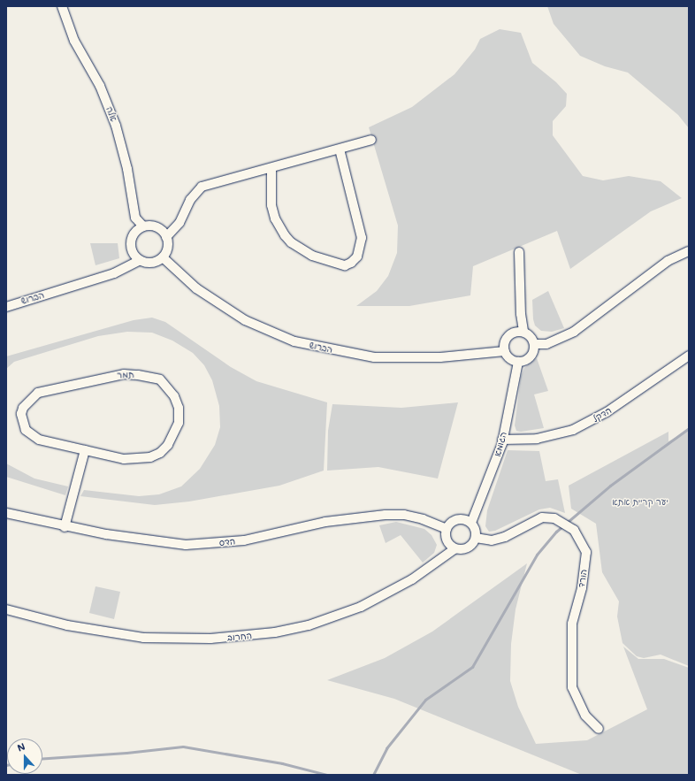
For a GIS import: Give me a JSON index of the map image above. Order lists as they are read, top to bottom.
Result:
{
  "streets": {
    "street": [
      "אלה",
      "הברוש",
      "תמר",
      "הדקל",
      "הגומא",
      "הדס",
      "הורד",
      "החרוב"
    ]
  },
  "crossings": [
    ["אלה", "הברוש"],
    ["הברוש", "הגומא"],
    ["הדקל", "הגומא"],
    ["הגומא", "הדס"],
    ["הגומא", "הורד"],
    ["הגומא", "החרוב"],
    ["הדס", "הורד"],
    ["הדס", "החרוב"],
    ["הורד", "החרוב"]
  ],
  "parks": ["יער קריית אתא"],
  "north": "top"
}
